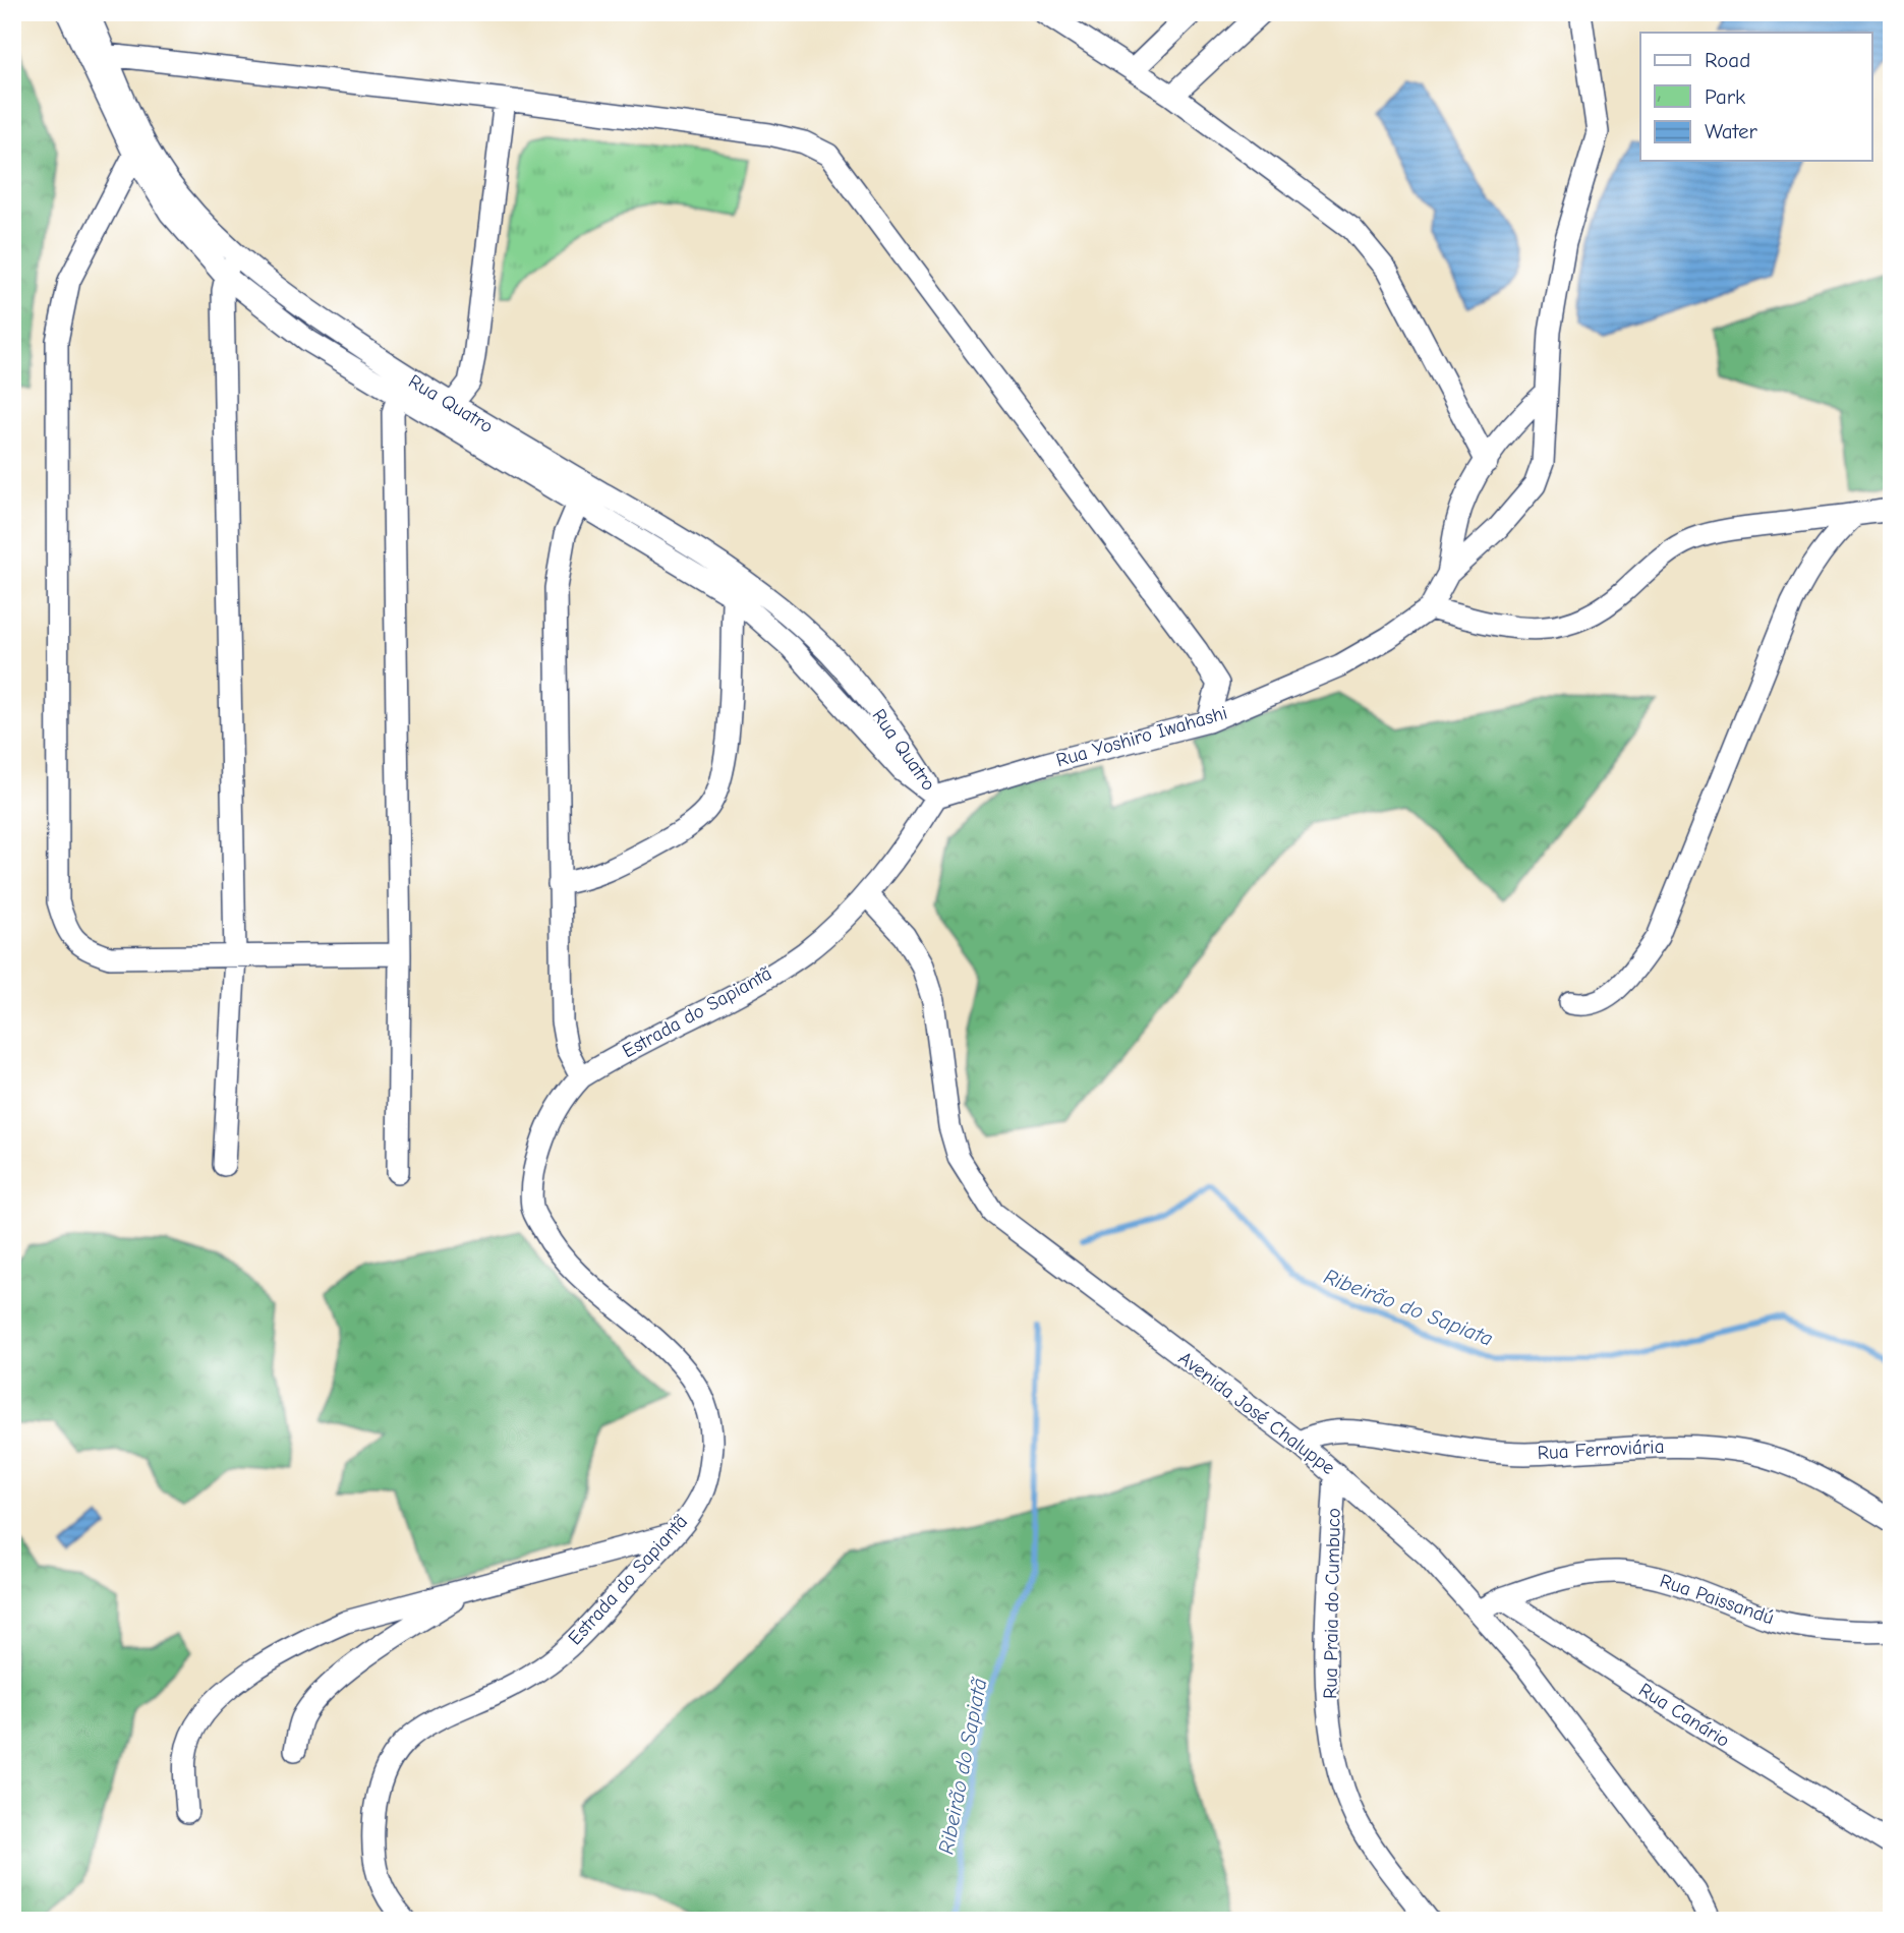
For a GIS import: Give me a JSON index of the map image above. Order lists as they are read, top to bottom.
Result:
{
  "streets": {
    "street": [
      "Rua Quatro",
      "Rua Yoshiro Iwahashi",
      "Estrada do Sapiantã",
      "Avenida José Chaluppe",
      "Rua Ferroviária",
      "Rua Paissandú",
      "Rua Praia do Cumbuco",
      "Rua Canário"
    ]
  },
  "crossings": [
    ["Rua Quatro", "Rua Yoshiro Iwahashi"],
    ["Rua Quatro", "Estrada do Sapiantã"],
    ["Rua Yoshiro Iwahashi", "Estrada do Sapiantã"],
    ["Estrada do Sapiantã", "Avenida José Chaluppe"],
    ["Avenida José Chaluppe", "Rua Ferroviária"],
    ["Avenida José Chaluppe", "Rua Praia do Cumbuco"],
    ["Rua Paissandú", "Rua Canário"]
  ],
  "water": ["Ribeirão do Sapiata", "Ribeirão do Sapiatã"],
  "legend": ["Road", "Park", "Water"]
}
